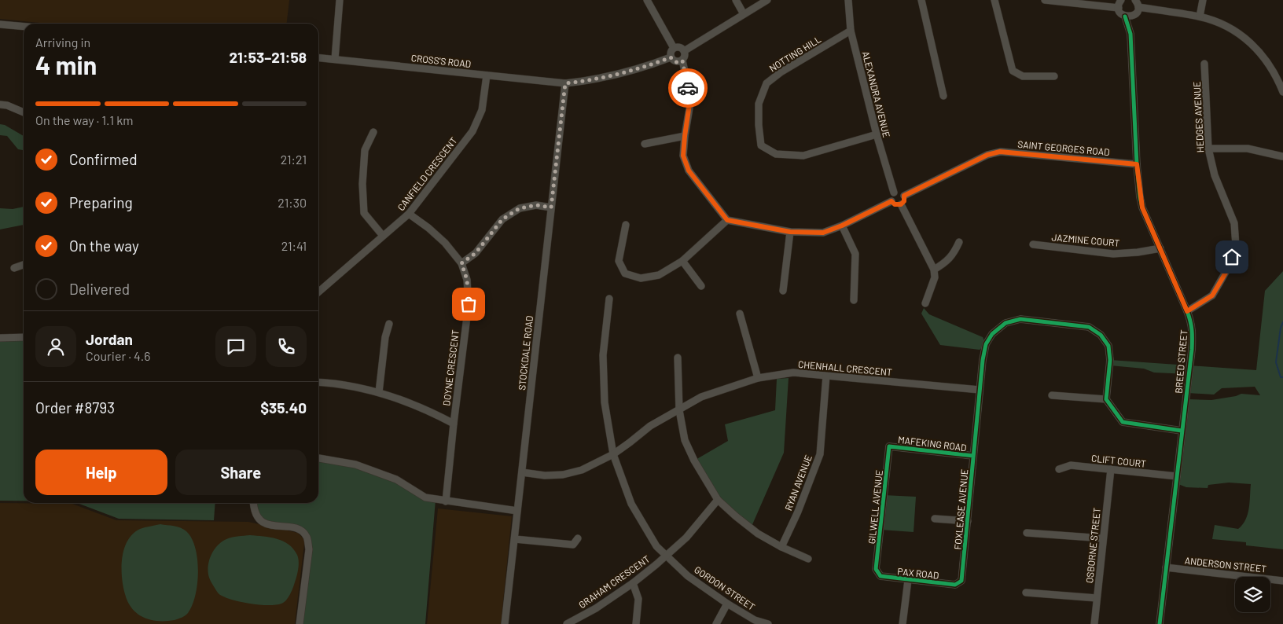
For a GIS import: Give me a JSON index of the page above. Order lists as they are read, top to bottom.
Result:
{
  "streets": {
    "street": [
      "NOTTING HILL",
      "CROSS'S ROAD",
      "ALEXANDRA AVENUE",
      "HEDGES AVENUE",
      "SAINT GEORGES ROAD",
      "CANFIELD CRESCENT",
      "JAZMINE COURT",
      "STOCKDALE ROAD",
      "BREED STREET",
      "DOYNE CRESCENT",
      "CHENHALL CRESCENT",
      "MAFEKING ROAD",
      "CLIFT COURT",
      "RYAN AVENUE",
      "GILWELL AVENUE",
      "FOXLEASE AVENUE",
      "OSBORNE STREET",
      "ANDERSON STREET",
      "PAX ROAD",
      "GRAHAM CRESCENT",
      "GORDON STREET"
    ]
  },
  "crossings": [
    ["NOTTING HILL", "ALEXANDRA AVENUE"],
    ["CROSS'S ROAD", "CANFIELD CRESCENT"],
    ["CROSS'S ROAD", "STOCKDALE ROAD"],
    ["ALEXANDRA AVENUE", "SAINT GEORGES ROAD"],
    ["HEDGES AVENUE", "BREED STREET"],
    ["SAINT GEORGES ROAD", "BREED STREET"],
    ["CANFIELD CRESCENT", "DOYNE CRESCENT"],
    ["JAZMINE COURT", "BREED STREET"],
    ["STOCKDALE ROAD", "CHENHALL CRESCENT"],
    ["BREED STREET", "CLIFT COURT"],
    ["BREED STREET", "ANDERSON STREET"],
    ["CHENHALL CRESCENT", "RYAN AVENUE"],
    ["CHENHALL CRESCENT", "FOXLEASE AVENUE"],
    ["CHENHALL CRESCENT", "GORDON STREET"],
    ["MAFEKING ROAD", "GILWELL AVENUE"],
    ["MAFEKING ROAD", "FOXLEASE AVENUE"],
    ["CLIFT COURT", "OSBORNE STREET"],
    ["GILWELL AVENUE", "PAX ROAD"],
    ["FOXLEASE AVENUE", "PAX ROAD"],
    ["GRAHAM CRESCENT", "GORDON STREET"]
  ],
  "page": {
    "heading": ["4 min", "Arriving in", "21:53–21:58"],
    "panel": [
      "Jordan",
      "Courier · 4.6",
      "Order #8793",
      "$35.40"
    ],
    "bar": "On the way · 1.1 km",
    "list": [
      ["Confirmed", "21:21"],
      ["Preparing", "21:30"],
      ["On the way", "21:41"],
      "Delivered"
    ],
    "buttons": ["Help", "Share"]
  }
}
